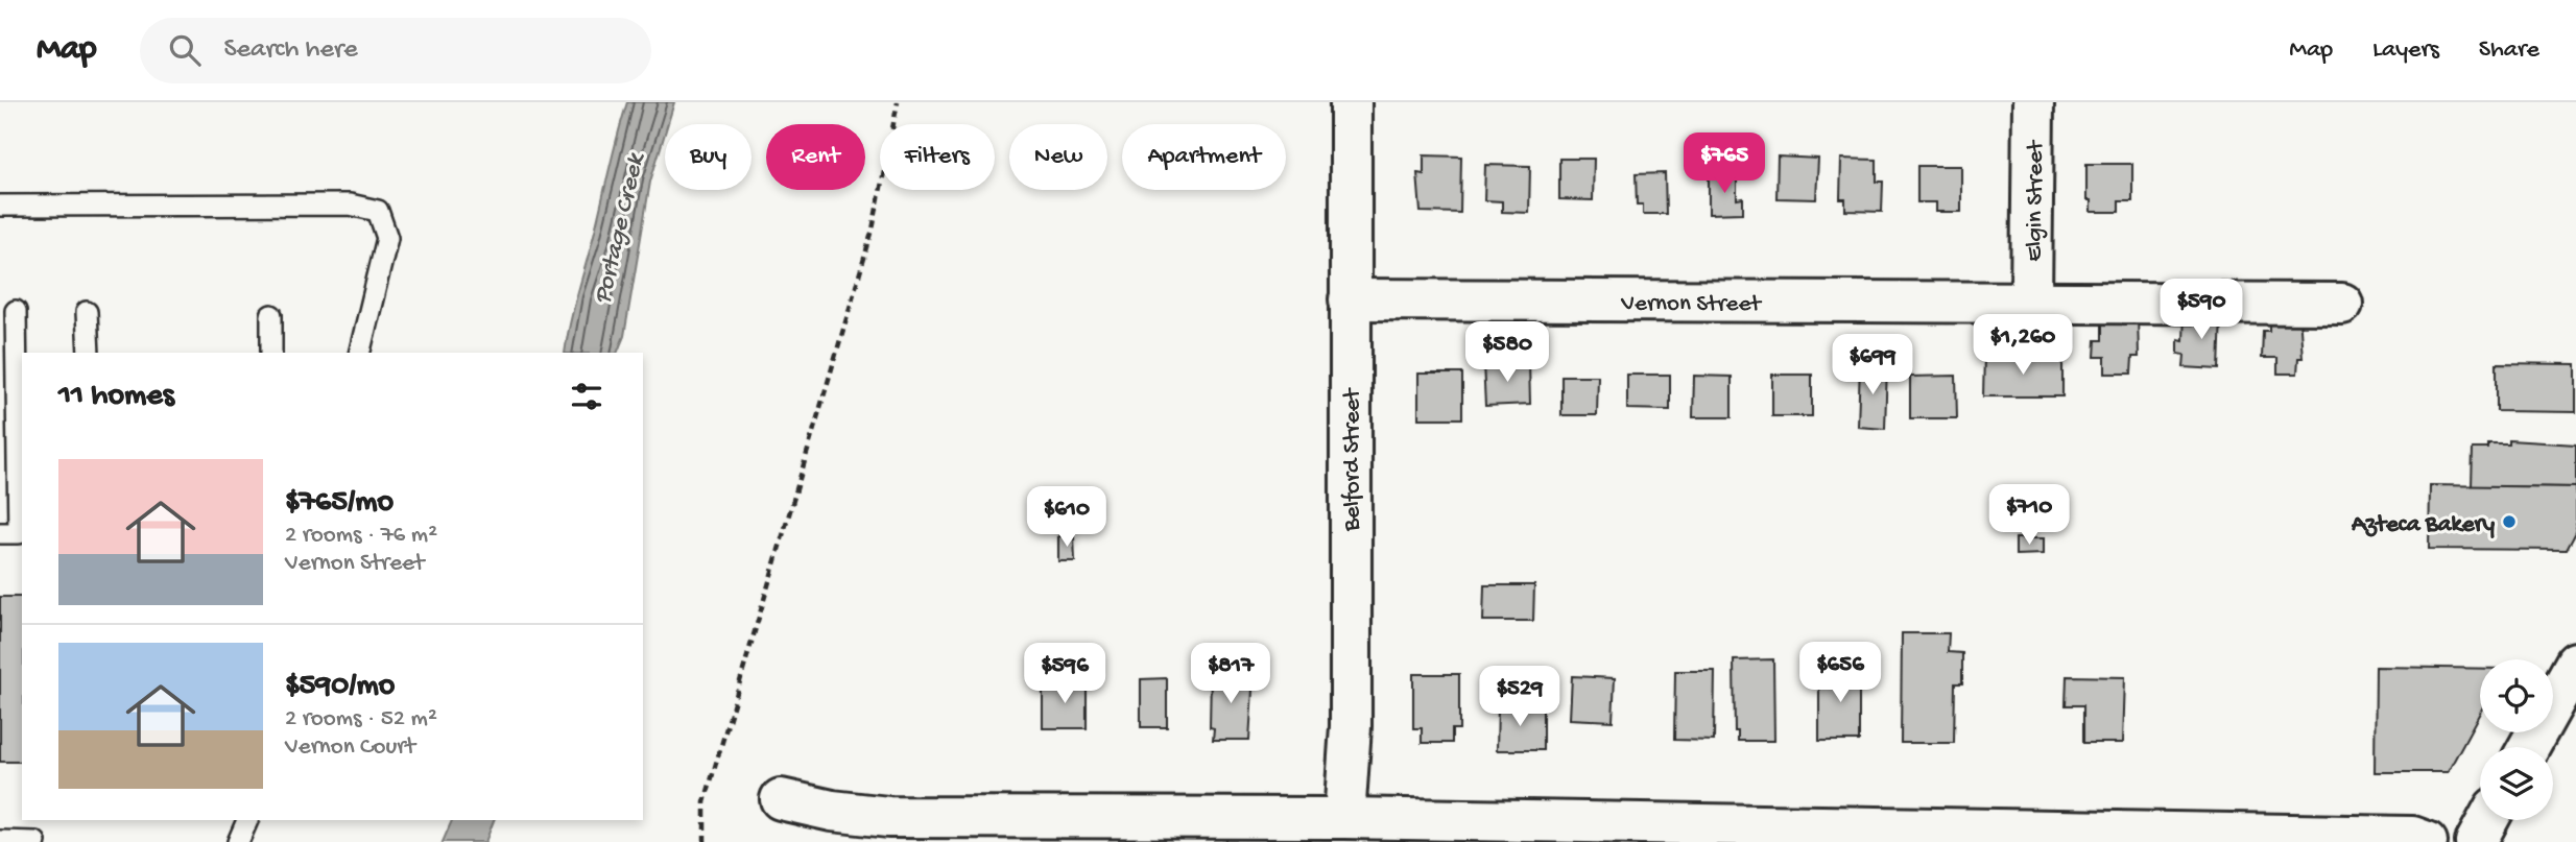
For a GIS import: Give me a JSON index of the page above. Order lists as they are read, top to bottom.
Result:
{
  "streets": {
    "street": ["Elgin Street", "Vernon Street", "Belford Street"]
  },
  "crossings": [
    ["Elgin Street", "Vernon Street"],
    ["Vernon Street", "Belford Street"]
  ],
  "water": ["Portage Creek"],
  "places": ["Azteca Bakery"],
  "page": {
    "header": "Map",
    "search": "Search here",
    "nav": ["Map", "Layers", "Share"],
    "chip": [
      "Buy",
      "Rent",
      "Filters",
      "New",
      "Apartment"
    ],
    "price": [
      "$765",
      "$590",
      "$1,260",
      "$580",
      "$699",
      "$710",
      "$610",
      "$656",
      "$596",
      "$817",
      "$529"
    ],
    "heading": "11 homes",
    "list": [
      {
        "name": "$765/mo",
        "note": "2 rooms · 76 m² · Vernon Street"
      },
      {
        "name": "$590/mo",
        "note": "2 rooms · 52 m² · Vernon Court"
      }
    ]
  }
}
